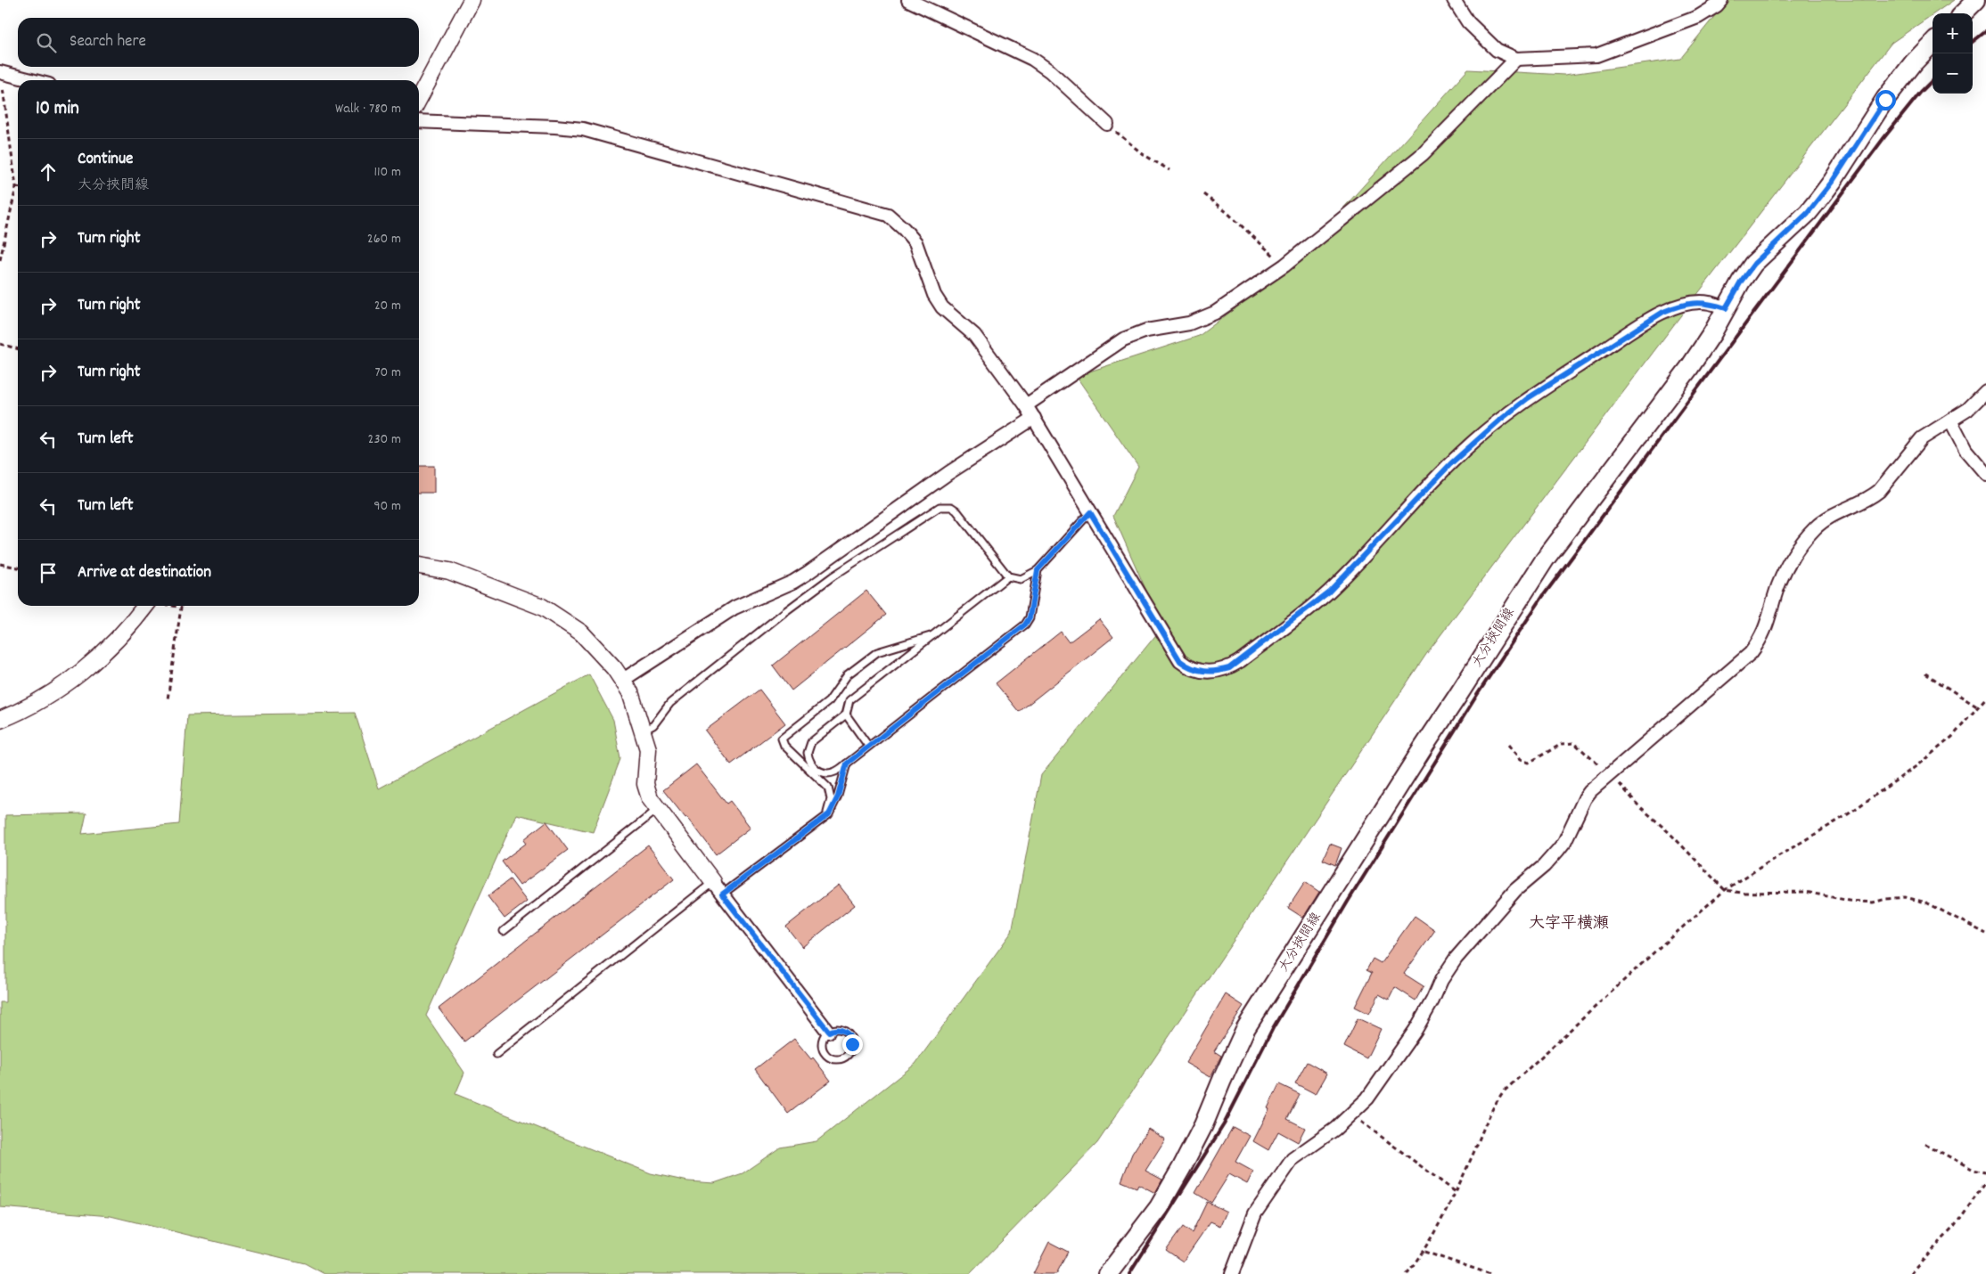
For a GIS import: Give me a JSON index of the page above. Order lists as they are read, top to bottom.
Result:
{
  "streets": {
    "main road": ["大分挾間線"]
  },
  "districts": ["大字平横瀬"],
  "page": {
    "map_buttons": ["+", "−"],
    "search": "Search here",
    "heading": ["10 min", "Walk · 780 m"],
    "list": [
      ["Continue", "大分挾間線", "110 m"],
      ["Turn right", "260 m"],
      ["Turn right", "20 m"],
      ["Turn right", "70 m"],
      ["Turn left", "230 m"],
      ["Turn left", "90 m"],
      "Arrive at destination"
    ]
  }
}
